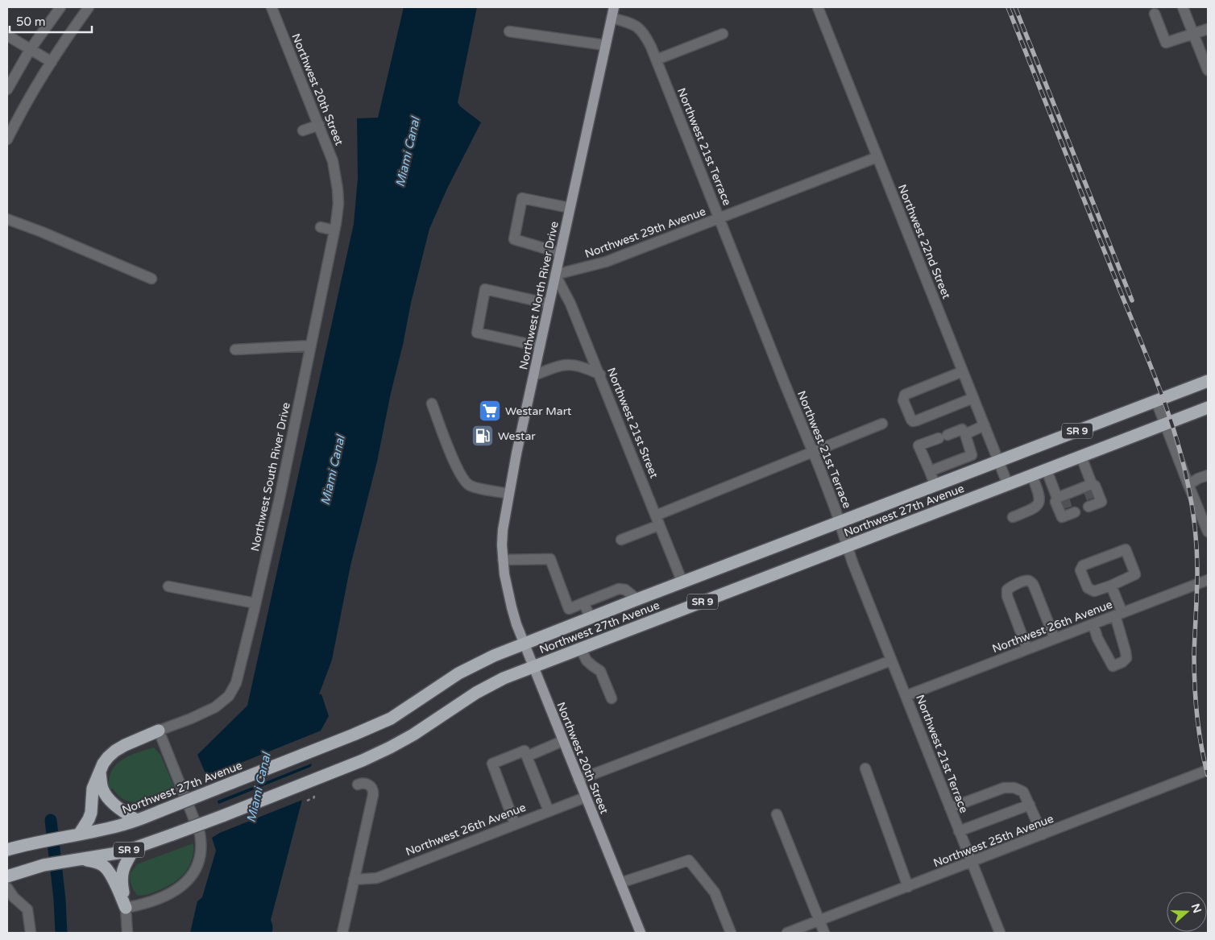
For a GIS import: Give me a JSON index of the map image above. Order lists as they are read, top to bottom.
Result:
{
  "streets": {
    "highway": ["SR 9", "Northwest 27th Avenue"],
    "main road": ["Northwest 20th Street", "Northwest North River Drive"],
    "street": [
      "Northwest 21st Terrace",
      "Northwest 29th Avenue",
      "Northwest 22nd Street",
      "Northwest 21st Street",
      "Northwest South River Drive",
      "Northwest 26th Avenue",
      "Northwest 25th Avenue"
    ]
  },
  "crossings": [
    ["Northwest 20th Street", "Northwest North River Drive"],
    ["Northwest 20th Street", "Northwest South River Drive"],
    ["Northwest 20th Street", "Northwest 27th Avenue"],
    ["Northwest 20th Street", "Northwest 26th Avenue"],
    ["Northwest 21st Terrace", "Northwest 29th Avenue"],
    ["Northwest 21st Terrace", "Northwest North River Drive"],
    ["Northwest 21st Terrace", "Northwest 27th Avenue"],
    ["Northwest 21st Terrace", "Northwest 26th Avenue"],
    ["Northwest 21st Terrace", "Northwest 25th Avenue"],
    ["Northwest 29th Avenue", "Northwest 22nd Street"],
    ["Northwest 29th Avenue", "Northwest North River Drive"],
    ["Northwest 29th Avenue", "Northwest 21st Street"],
    ["Northwest 22nd Street", "Northwest 27th Avenue"],
    ["Northwest North River Drive", "Northwest 21st Street"],
    ["Northwest 21st Street", "Northwest 27th Avenue"]
  ],
  "water": ["Miami Canal"],
  "places": {
    "supermarket": ["Westar Mart"],
    "fuel station": ["Westar"]
  },
  "scale_bar": "50 m",
  "north": "right"
}
